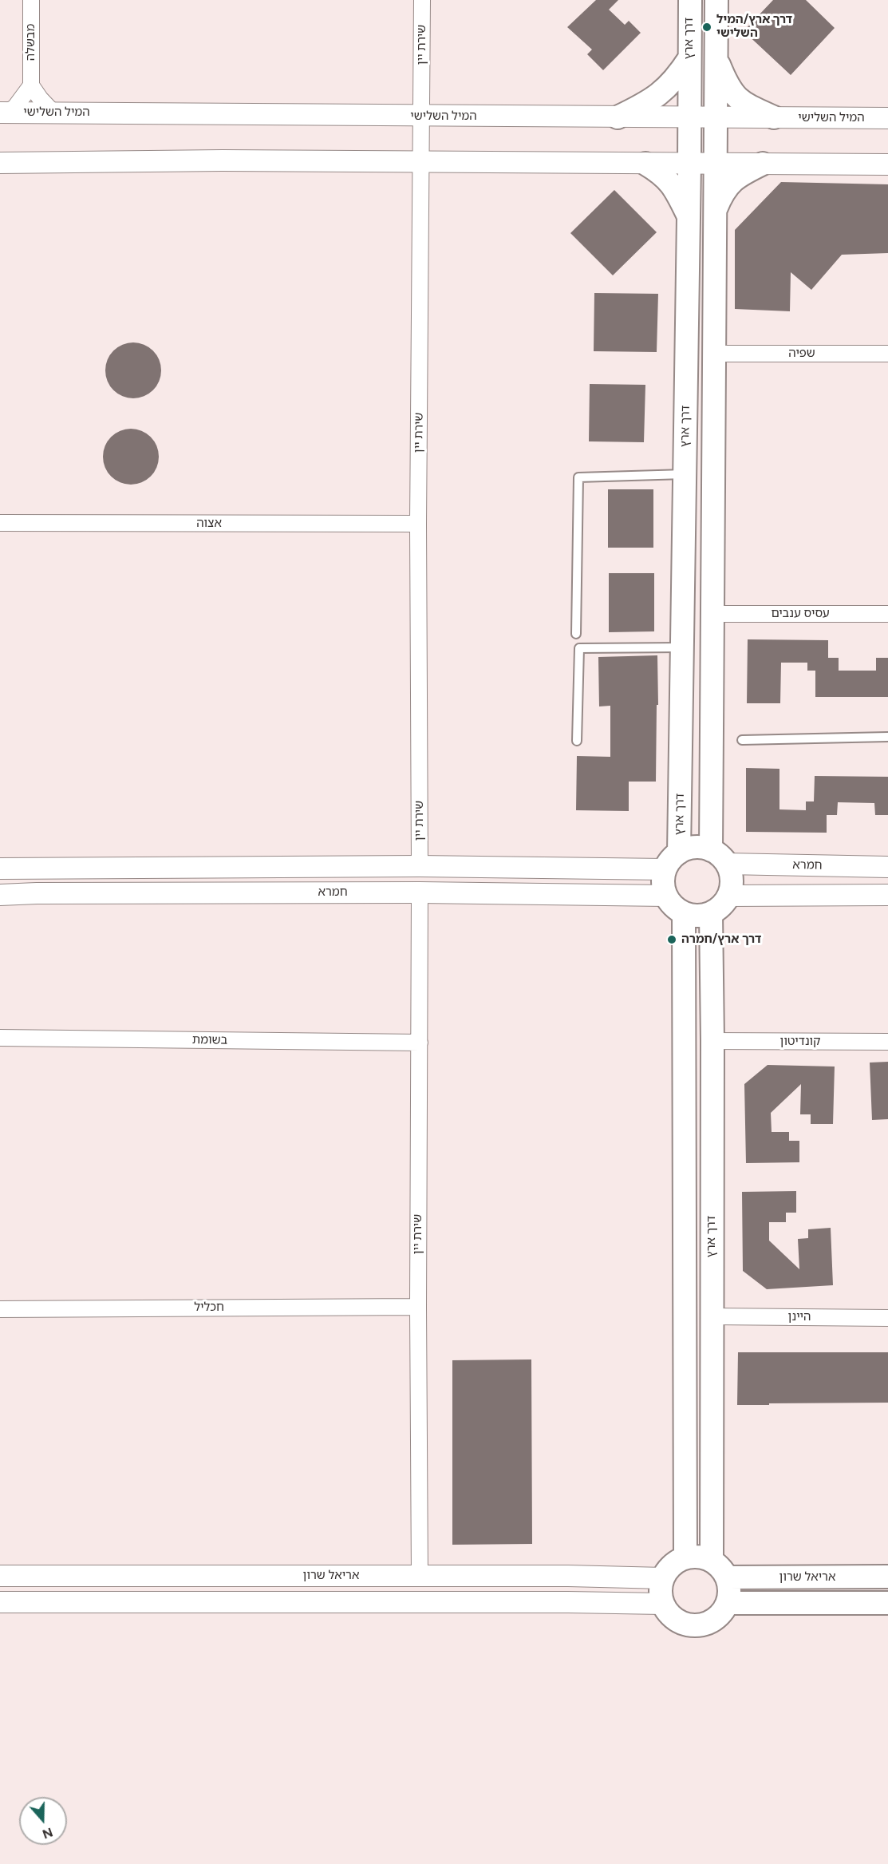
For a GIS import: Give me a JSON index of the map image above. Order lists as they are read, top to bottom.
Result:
{
  "streets": {
    "main road": ["דרך ארץ", "אריאל שרון"],
    "street": [
      "מבשלה",
      "שירת יין",
      "המיל השלישי",
      "שפיה",
      "אצוה",
      "עסיס ענבים",
      "חמרא",
      "בשומת",
      "קונדיטון",
      "חכליל",
      "היינן"
    ]
  },
  "crossings": [
    ["דרך ארץ", "המיל השלישי"],
    ["דרך ארץ", "חמרא"],
    ["דרך ארץ", "קונדיטון"],
    ["דרך ארץ", "היינן"],
    ["דרך ארץ", "אריאל שרון"],
    ["שירת יין", "המיל השלישי"],
    ["שירת יין", "אצוה"],
    ["שירת יין", "חמרא"],
    ["שירת יין", "בשומת"],
    ["שירת יין", "חכליל"],
    ["שירת יין", "אריאל שרון"]
  ],
  "places": ["דרך ארץ/המיל השלישי", "דרך ארץ/חמרה"],
  "north": "bottom"
}
